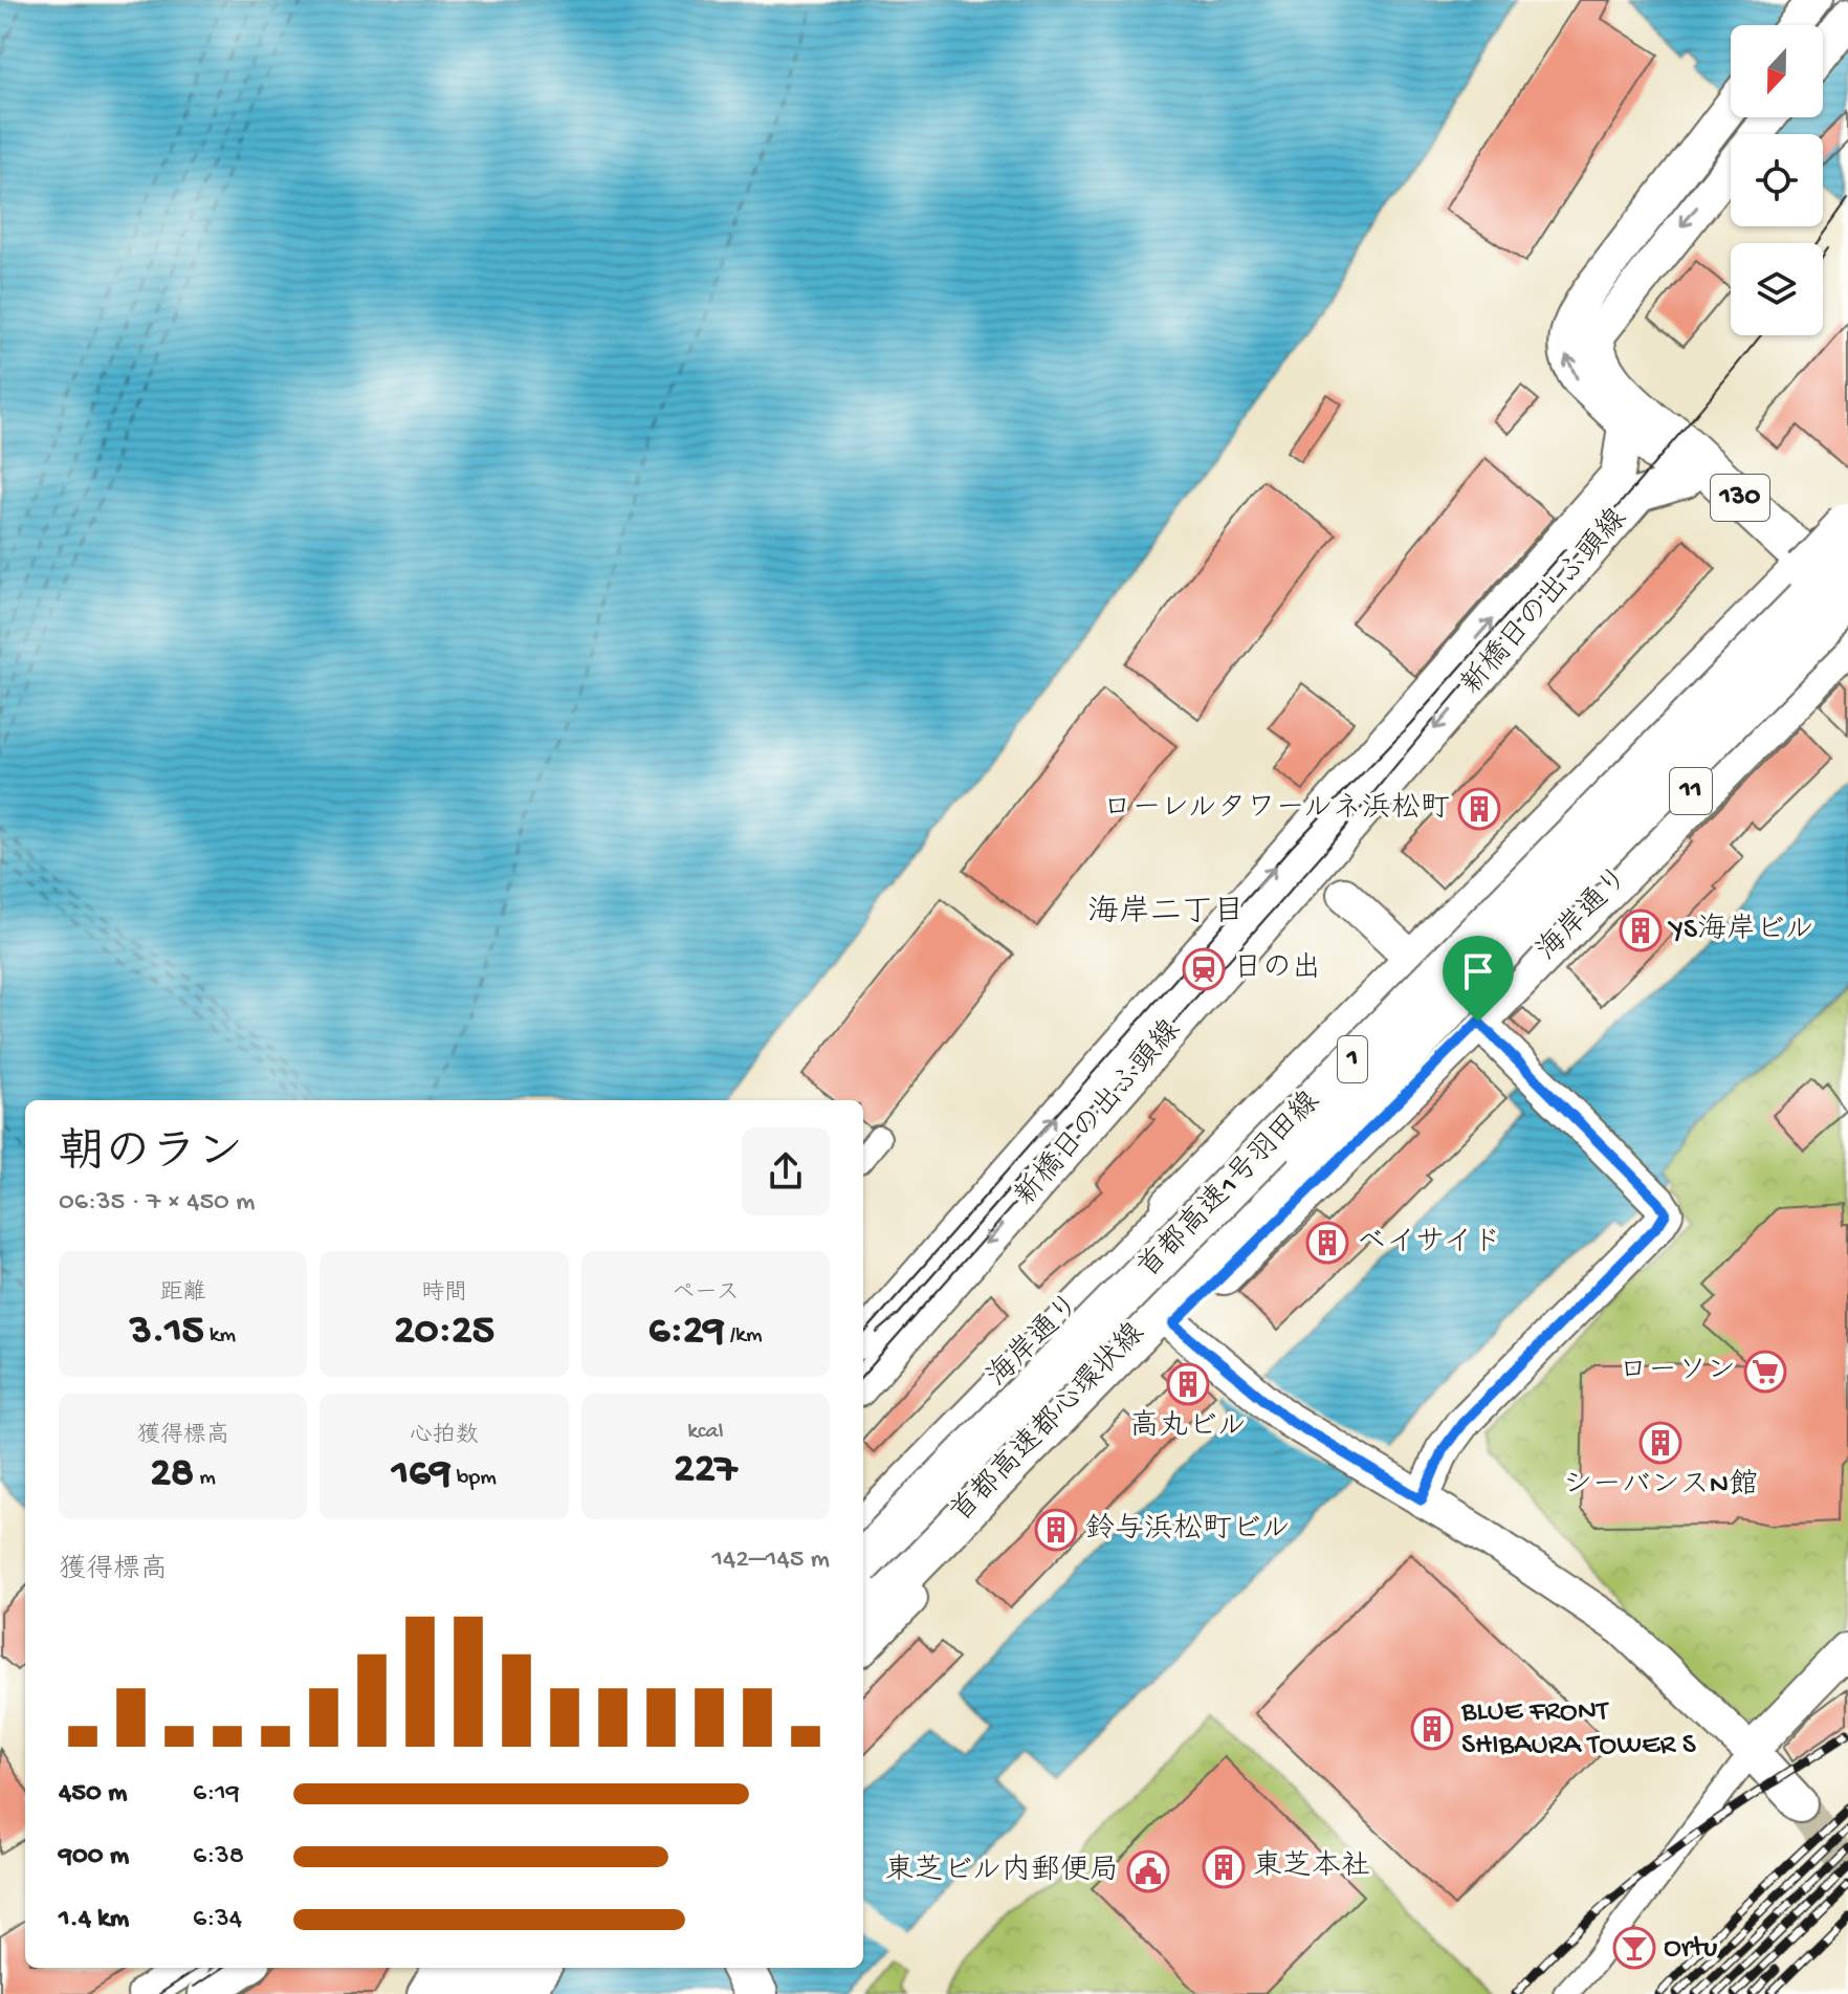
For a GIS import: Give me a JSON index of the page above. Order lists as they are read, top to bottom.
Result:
{
  "streets": {
    "highway": [
      "130",
      "11",
      "1",
      "首都高速1号羽田線",
      "首都高速都心環状線"
    ],
    "main road": ["海岸通り"],
    "street": ["新橋日の出ふ頭線"]
  },
  "crossings": [
    ["130", "新橋日の出ふ頭線"],
    ["130", "11"],
    ["130", "海岸通り"],
    ["130", "首都高速1号羽田線"],
    ["11", "海岸通り"],
    ["11", "首都高速1号羽田線"],
    ["11", "首都高速都心環状線"],
    ["海岸通り", "首都高速1号羽田線"],
    ["首都高速1号羽田線", "首都高速都心環状線"]
  ],
  "districts": ["海岸二丁目"],
  "places": {
    "building": [
      "ローレルタワールネ浜松町",
      "YS海岸ビル",
      "ベイサイド",
      "高丸ビル",
      "シーバンスN館",
      "鈴与浜松町ビル",
      "BLUE FRONT SHIBAURA TOWER S",
      "東芝本社"
    ],
    "station": ["日の出"],
    "supermarket": ["ローソン"],
    "public building": ["東芝ビル内郵便局"],
    "bar": ["Ortu"]
  },
  "north": "bottom",
  "page": {
    "heading": ["朝のラン", "06:35 · 7 × 450 m"],
    "stats": [
      ["距離", "3.15 km"],
      ["時間", "20:25"],
      ["ペース", "6:29 /km"],
      ["獲得標高", "28 m"],
      ["心拍数", "169 bpm"],
      ["kcal", "227"]
    ],
    "chart": ["獲得標高", "142–145 m"],
    "list": [
      {
        "name": "450 m",
        "note": "6:19"
      },
      {
        "name": "900 m",
        "note": "6:38"
      },
      {
        "name": "1.4 km",
        "note": "6:34"
      }
    ]
  }
}
